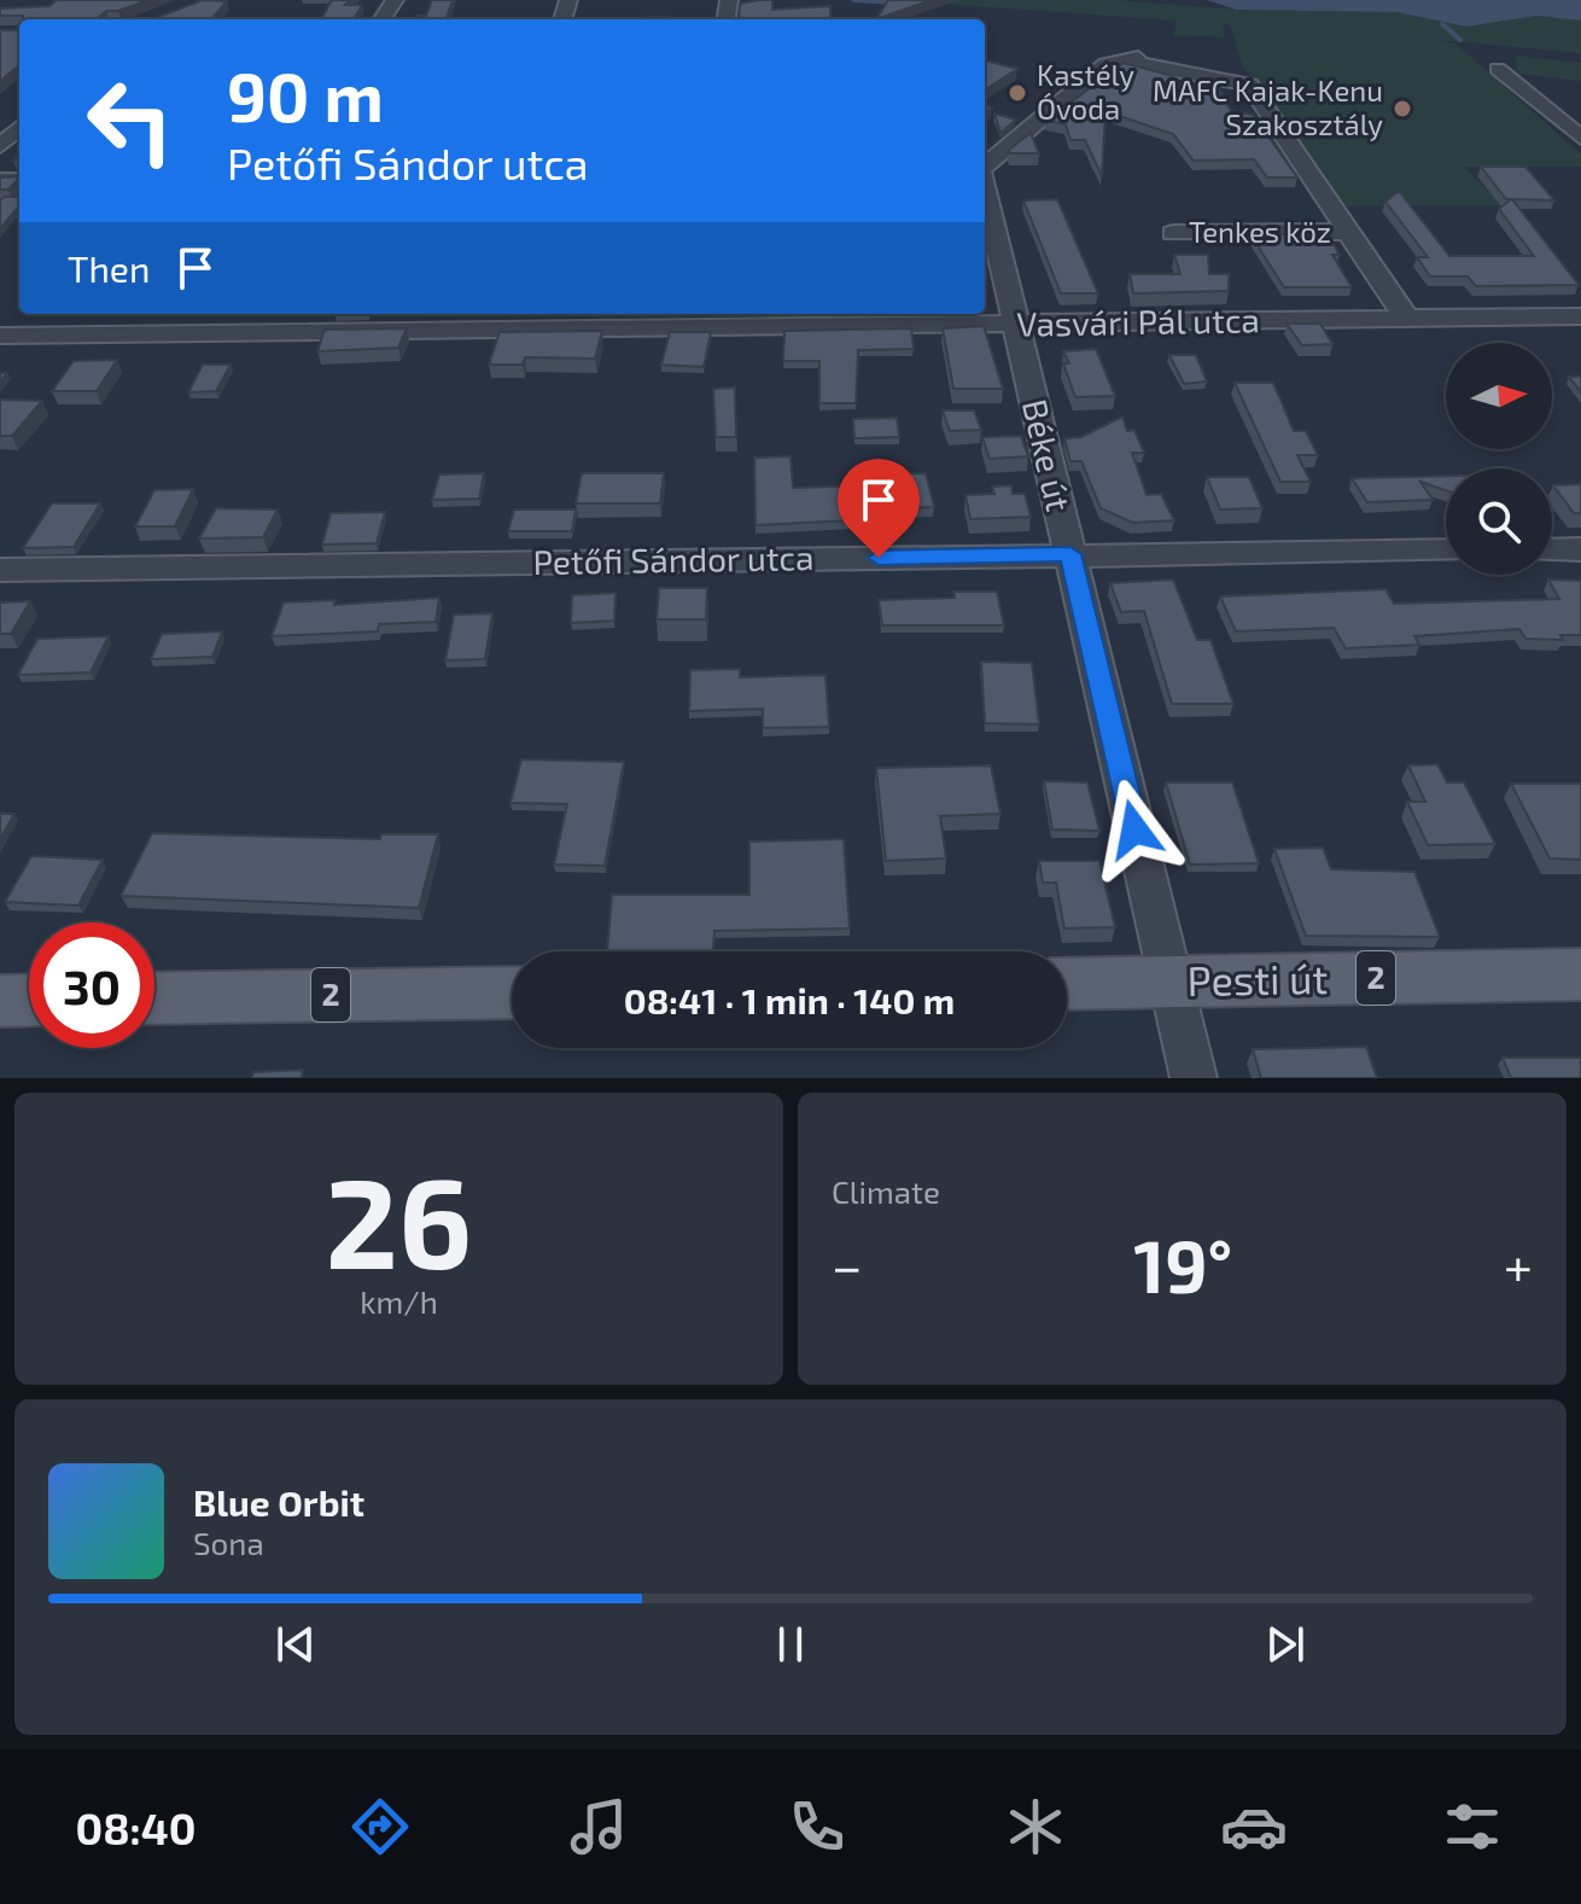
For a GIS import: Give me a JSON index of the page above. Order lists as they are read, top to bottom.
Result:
{
  "streets": {
    "main road": ["2", "Pesti út"],
    "street": [
      "Tenkes köz",
      "Vasvári Pál utca",
      "Béke út",
      "Petőfi Sándor utca"
    ]
  },
  "crossings": [
    ["Vasvári Pál utca", "Béke út"],
    ["Béke út", "Petőfi Sándor utca"],
    ["Béke út", "Pesti út"]
  ],
  "places": ["Kastély Óvoda", "MAFC Kajak-Kenu Szakosztály"],
  "north": "right",
  "page": {
    "turn": ["90 m", "Petőfi Sándor utca"],
    "then": "Then",
    "limit": "30",
    "trip": "08:41 · 1 min · 140 m",
    "tile": [
      ["26", "km/h"],
      "Climate"
    ],
    "heat": ["−", "19°", "+"],
    "song": ["Blue Orbit", "Sona"],
    "tabs": "08:40"
  }
}
